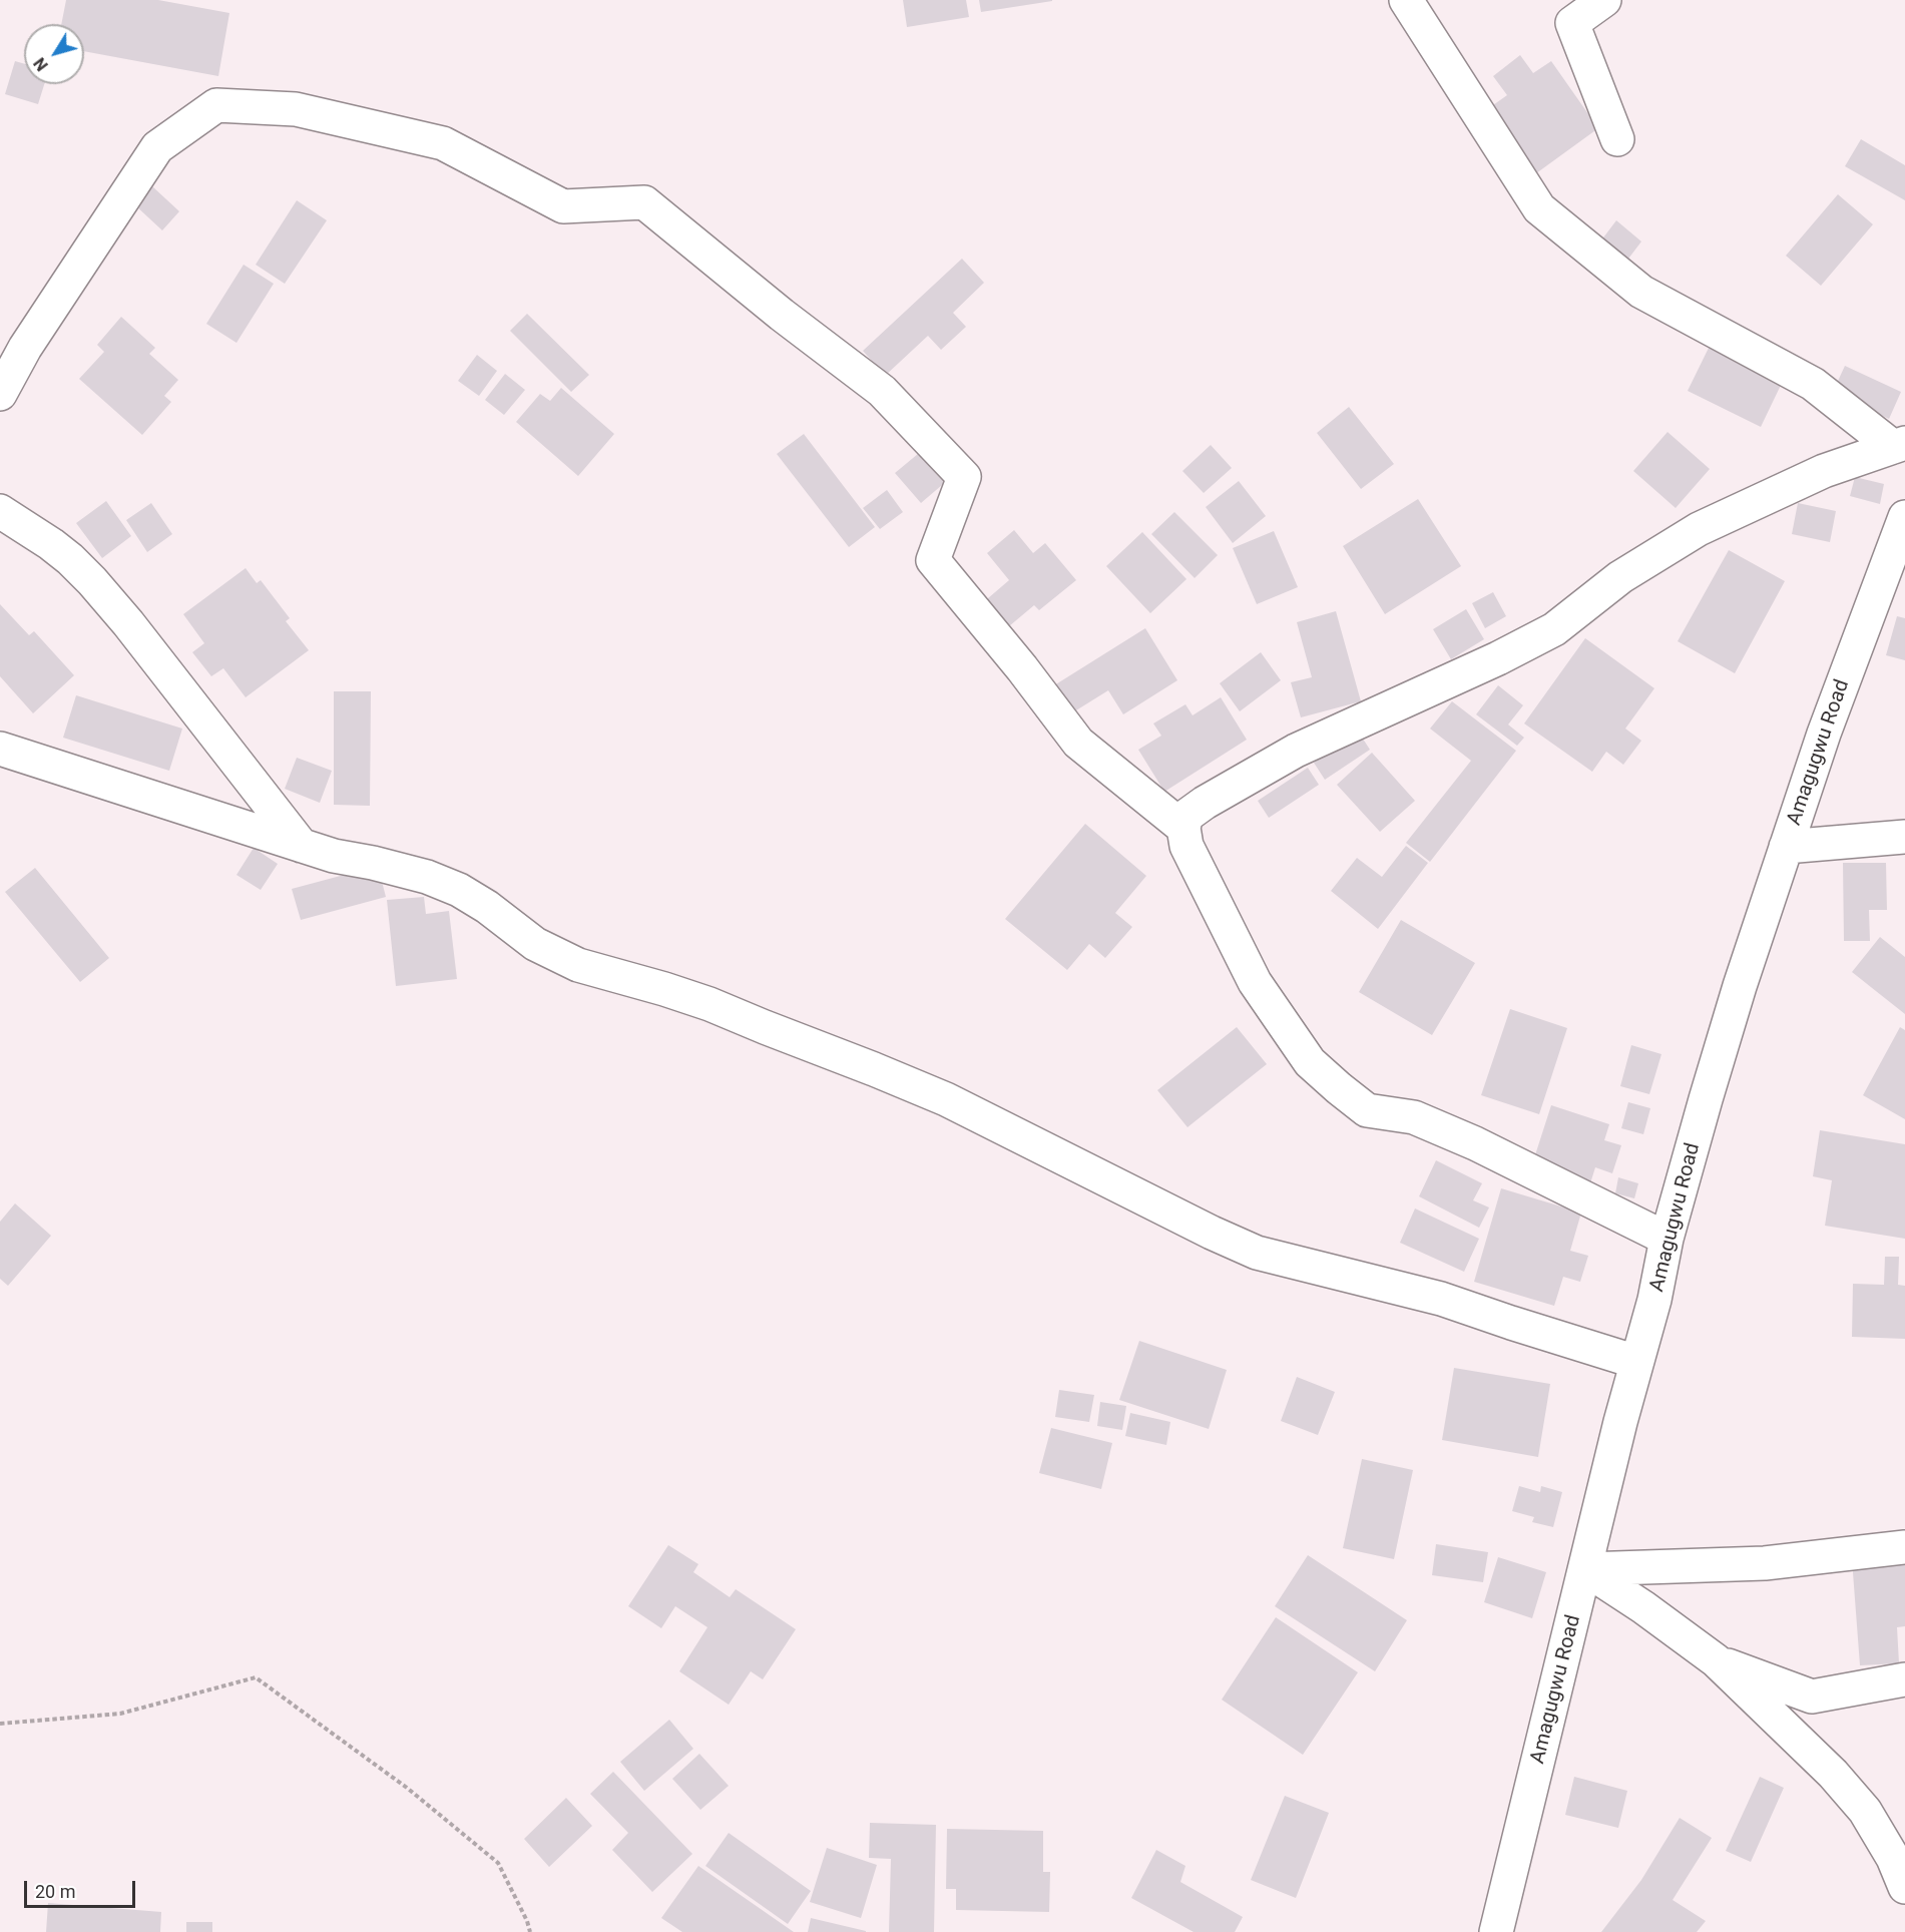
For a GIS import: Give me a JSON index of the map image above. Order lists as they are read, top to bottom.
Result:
{
  "streets": {
    "street": ["Amagugwu Road"]
  },
  "scale_bar": "20 m",
  "north": "bottom left"
}
